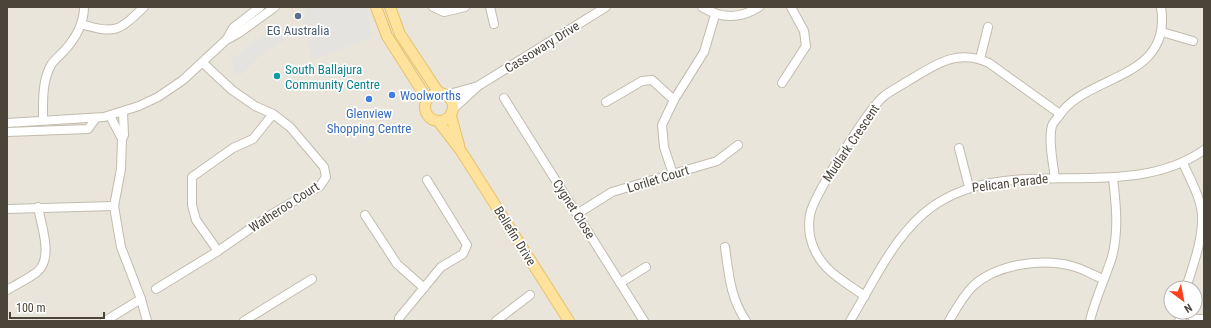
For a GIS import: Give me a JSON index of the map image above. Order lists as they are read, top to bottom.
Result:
{
  "streets": {
    "main road": ["Bellefin Drive"],
    "street": [
      "Cassowary Drive",
      "Mudlark Crescent",
      "Lorilet Court",
      "Pelican Parade",
      "Watheroo Court",
      "Cygnet Close"
    ]
  },
  "crossings": [
    ["Cassowary Drive", "Bellefin Drive"],
    ["Mudlark Crescent", "Pelican Parade"],
    ["Lorilet Court", "Cygnet Close"]
  ],
  "places": [
    "EG Australia",
    "South Ballajura Community Centre",
    "Woolworths",
    "Glenview Shopping Centre"
  ],
  "scale_bar": "100 m",
  "north": "bottom right"
}
